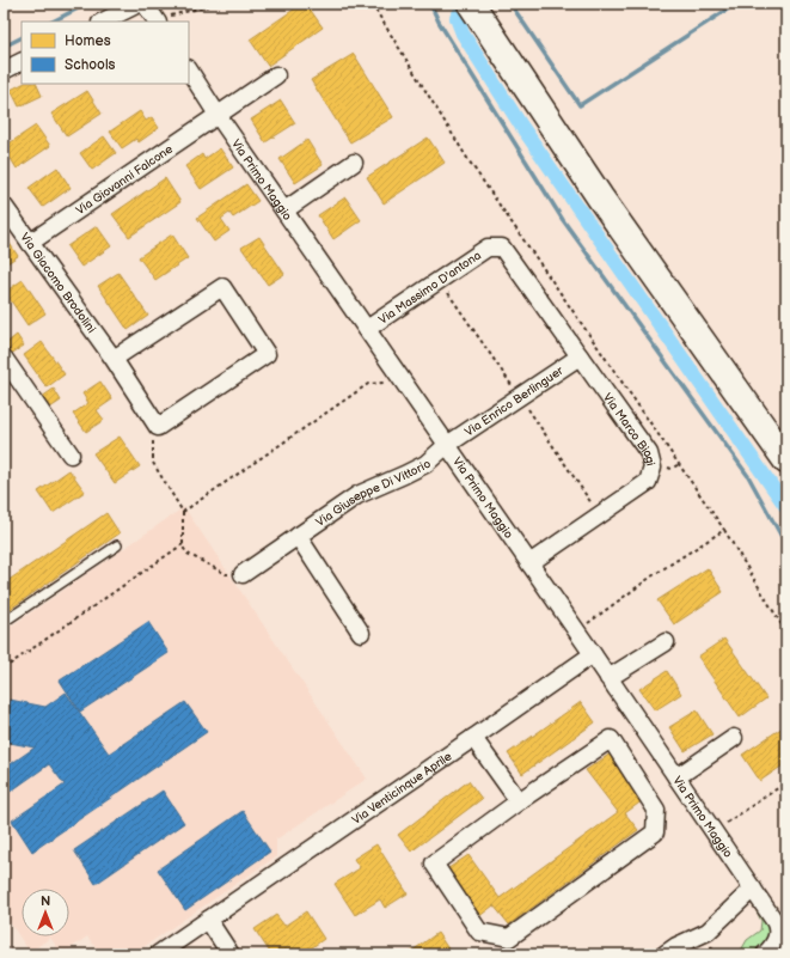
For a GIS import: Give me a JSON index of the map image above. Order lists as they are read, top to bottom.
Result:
{
  "streets": {
    "street": [
      "Via Giovanni Falcone",
      "Via Primo Maggio",
      "Via Giacomo Brodolini",
      "Via Massimo D'antona",
      "Via Enrico Berlinguer",
      "Via Marco Biagi",
      "Via Giuseppe Di Vittorio",
      "Via Venticinque Aprile"
    ]
  },
  "crossings": [
    ["Via Giovanni Falcone", "Via Primo Maggio"],
    ["Via Giovanni Falcone", "Via Giacomo Brodolini"],
    ["Via Primo Maggio", "Via Massimo D'antona"],
    ["Via Primo Maggio", "Via Enrico Berlinguer"],
    ["Via Primo Maggio", "Via Marco Biagi"],
    ["Via Primo Maggio", "Via Giuseppe Di Vittorio"],
    ["Via Primo Maggio", "Via Venticinque Aprile"],
    ["Via Massimo D'antona", "Via Enrico Berlinguer"],
    ["Via Massimo D'antona", "Via Marco Biagi"],
    ["Via Enrico Berlinguer", "Via Marco Biagi"],
    ["Via Enrico Berlinguer", "Via Giuseppe Di Vittorio"]
  ],
  "legend": ["Homes", "Schools"],
  "north": "top"
}
